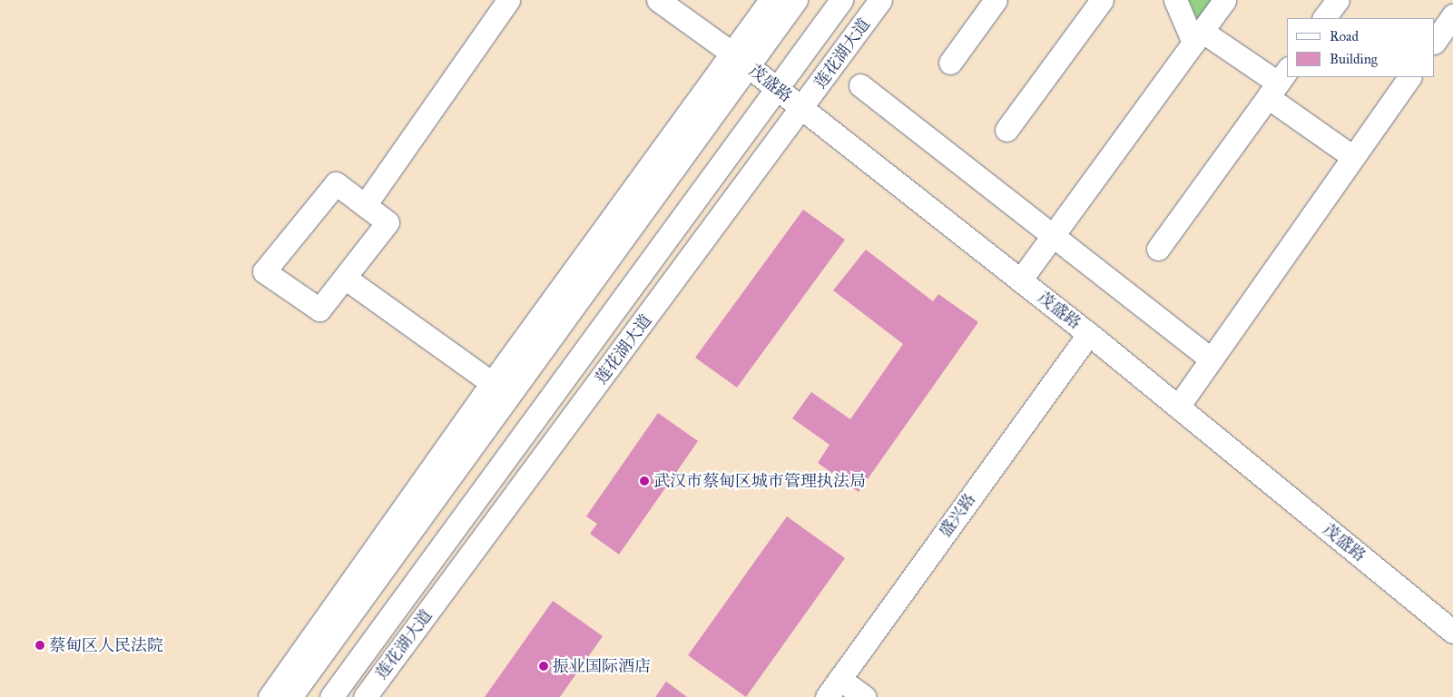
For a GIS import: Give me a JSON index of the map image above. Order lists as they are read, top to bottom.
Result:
{
  "streets": {
    "street": ["莲花湖大道", "茂盛路", "盛兴路"]
  },
  "crossings": [
    ["莲花湖大道", "茂盛路"],
    ["茂盛路", "盛兴路"]
  ],
  "places": ["武汉市蔡甸区城市管理执法局", "蔡甸区人民法院", "振业国际酒店"],
  "legend": ["Road", "Building"]
}
